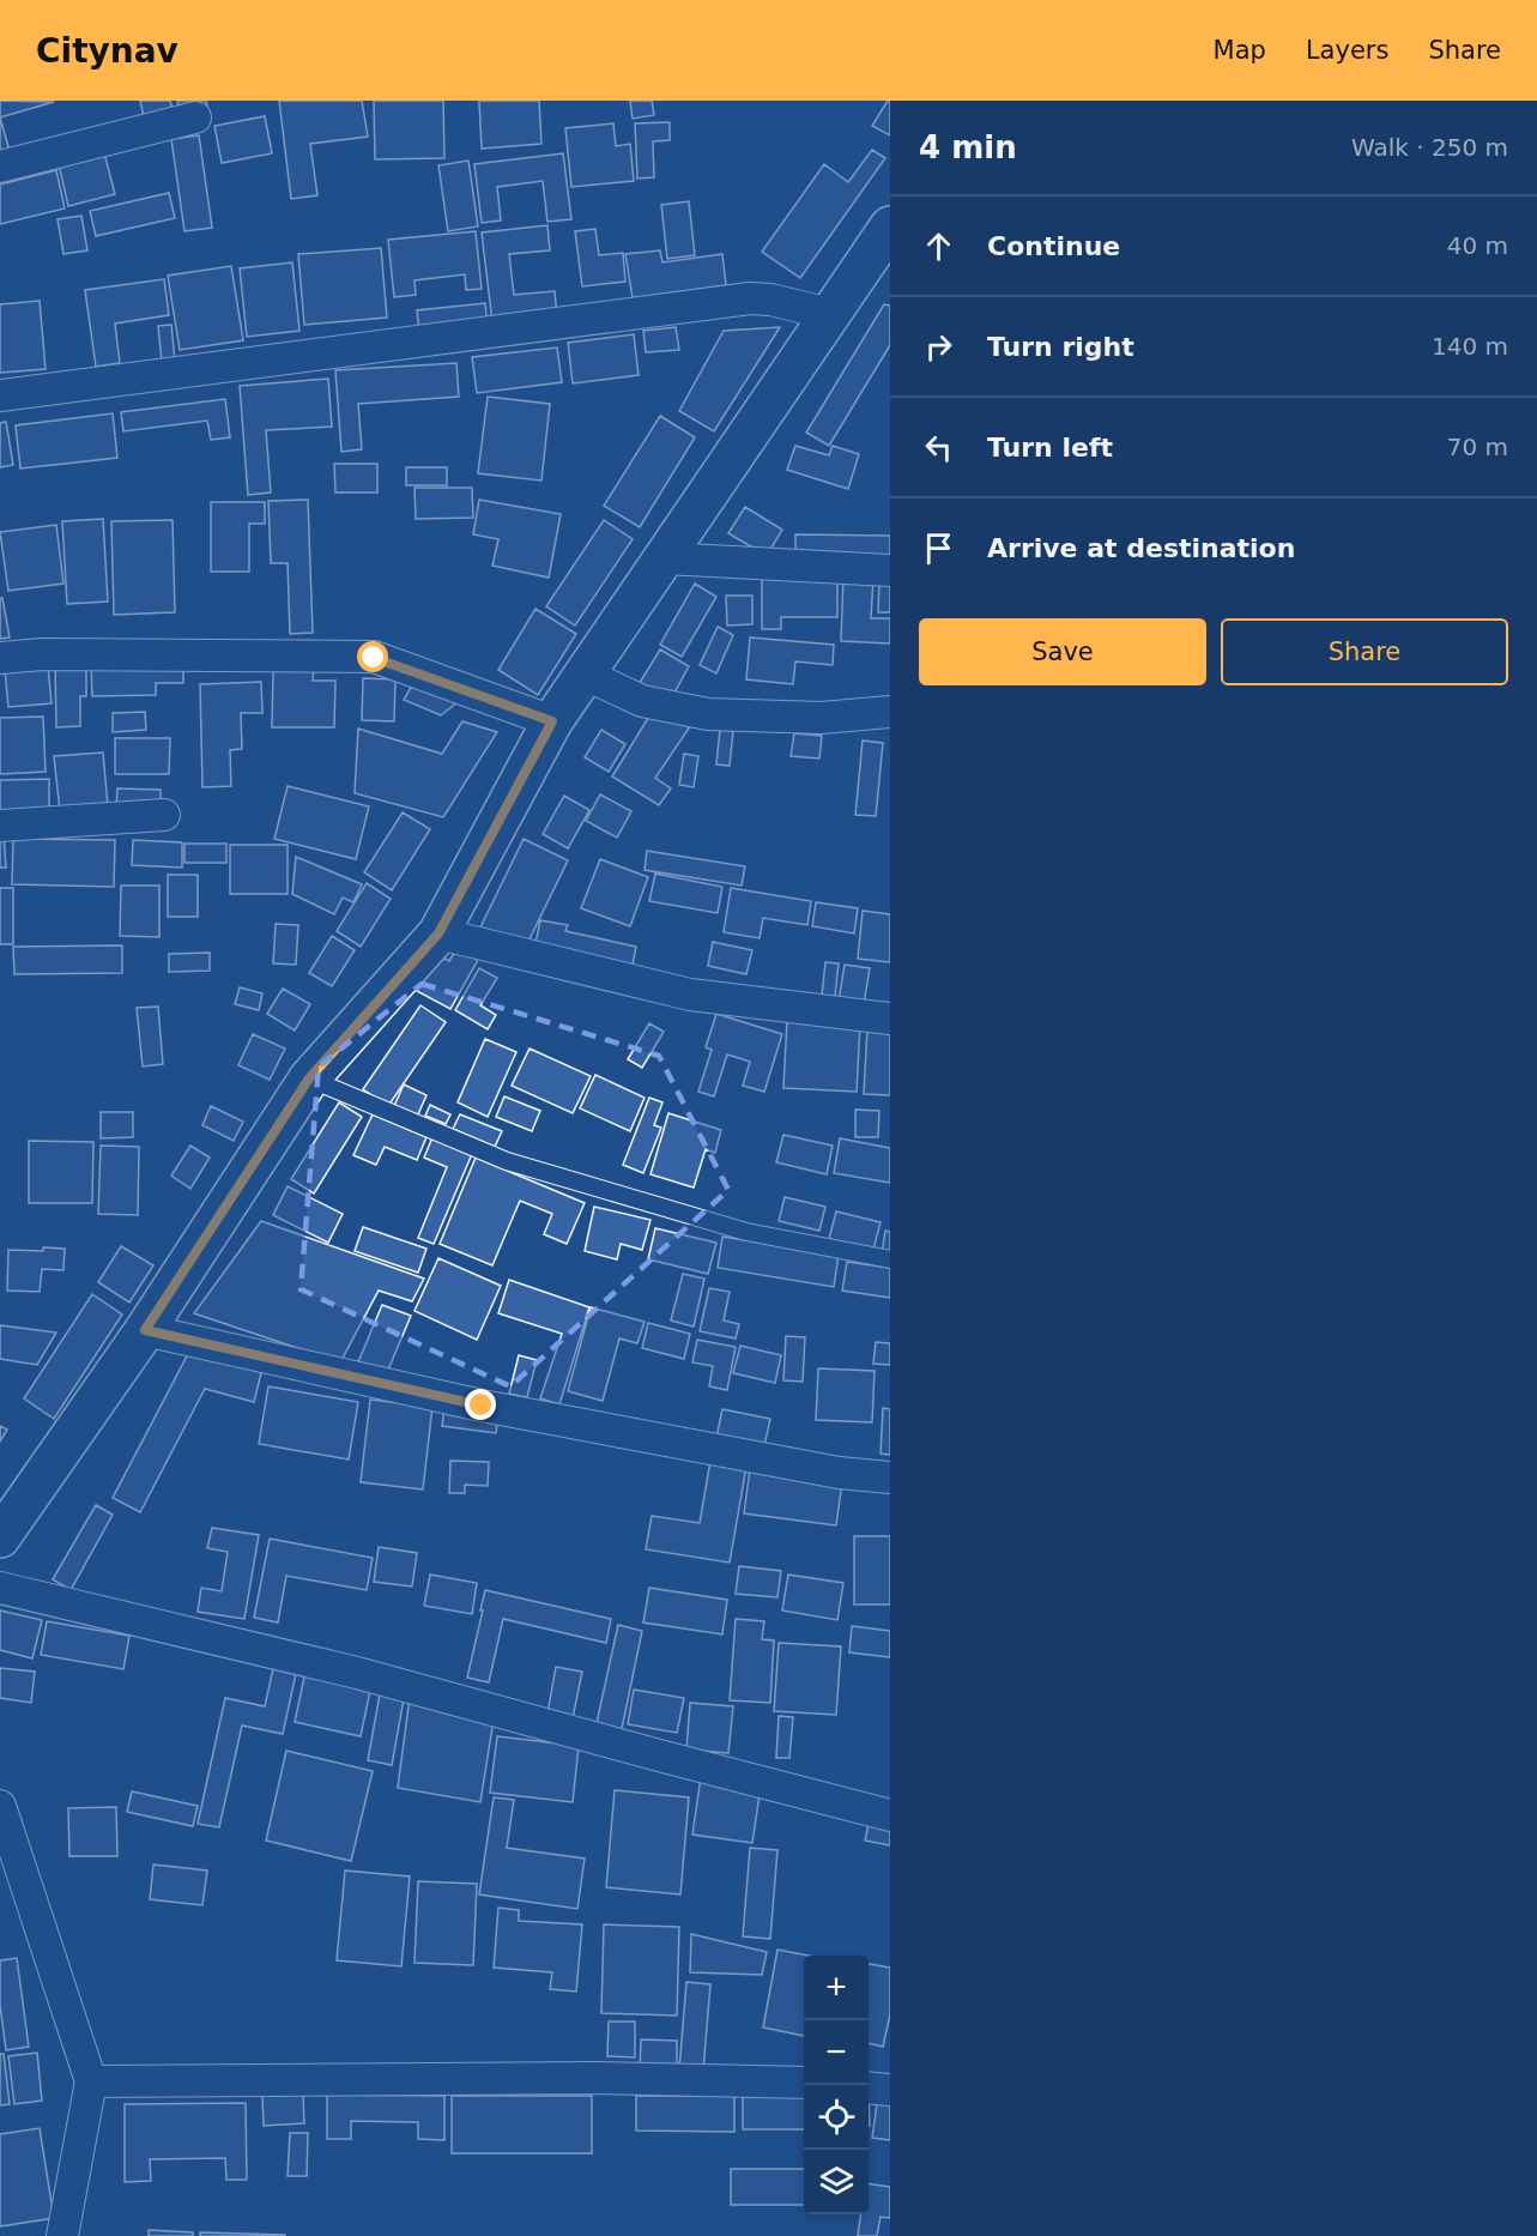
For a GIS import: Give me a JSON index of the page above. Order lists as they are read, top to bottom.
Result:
{
  "page": {
    "header": "Citynav",
    "nav": ["Map", "Layers", "Share"],
    "heading": ["4 min", "Walk · 250 m"],
    "list": [
      ["Continue", "40 m"],
      ["Turn right", "140 m"],
      ["Turn left", "70 m"],
      "Arrive at destination"
    ],
    "buttons": ["Save", "Share"],
    "map_buttons": ["+", "−"]
  }
}
